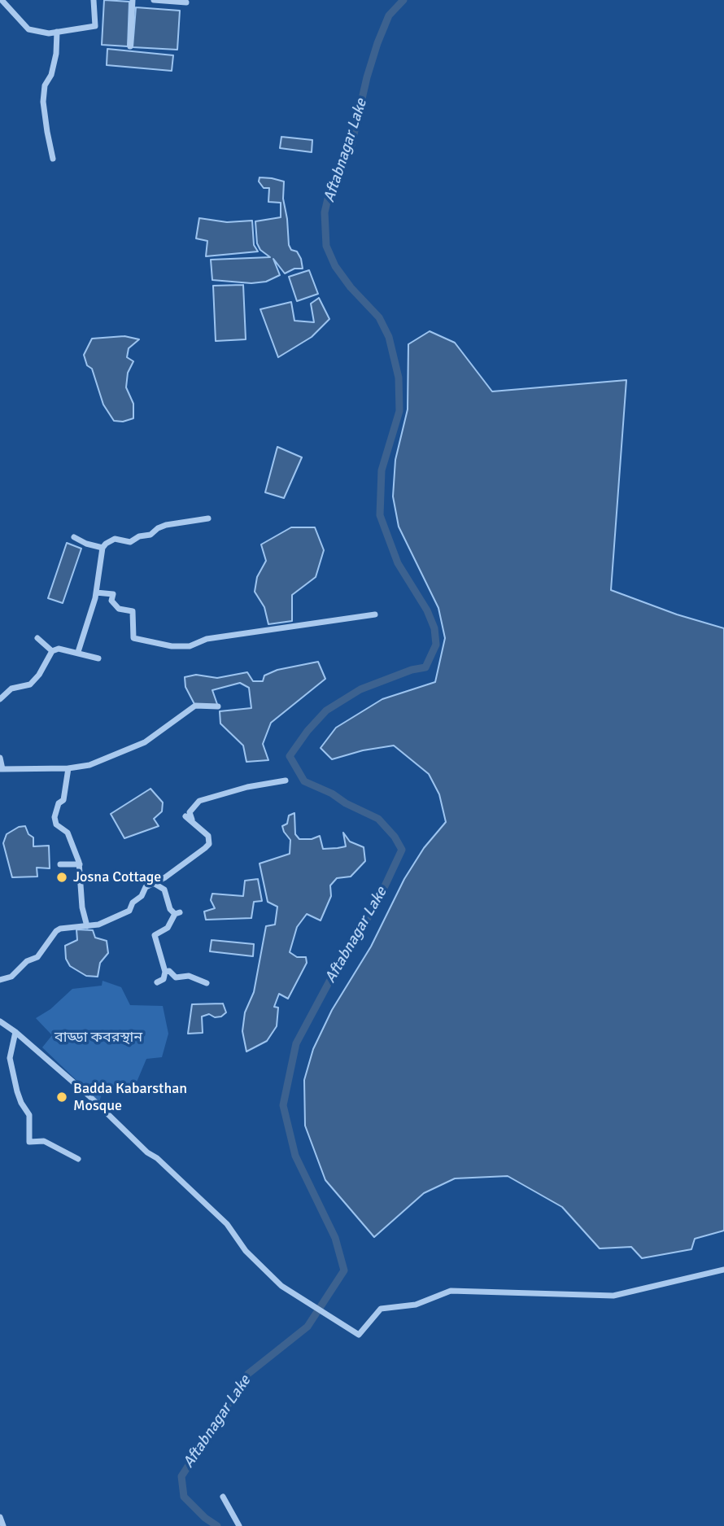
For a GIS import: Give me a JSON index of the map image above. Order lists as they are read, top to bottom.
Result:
{
  "water": ["Aftabnagar Lake"],
  "parks": ["বাড্ডা কবরস্থান"],
  "places": ["Josna Cottage", "Badda Kabarsthan Mosque"]
}
